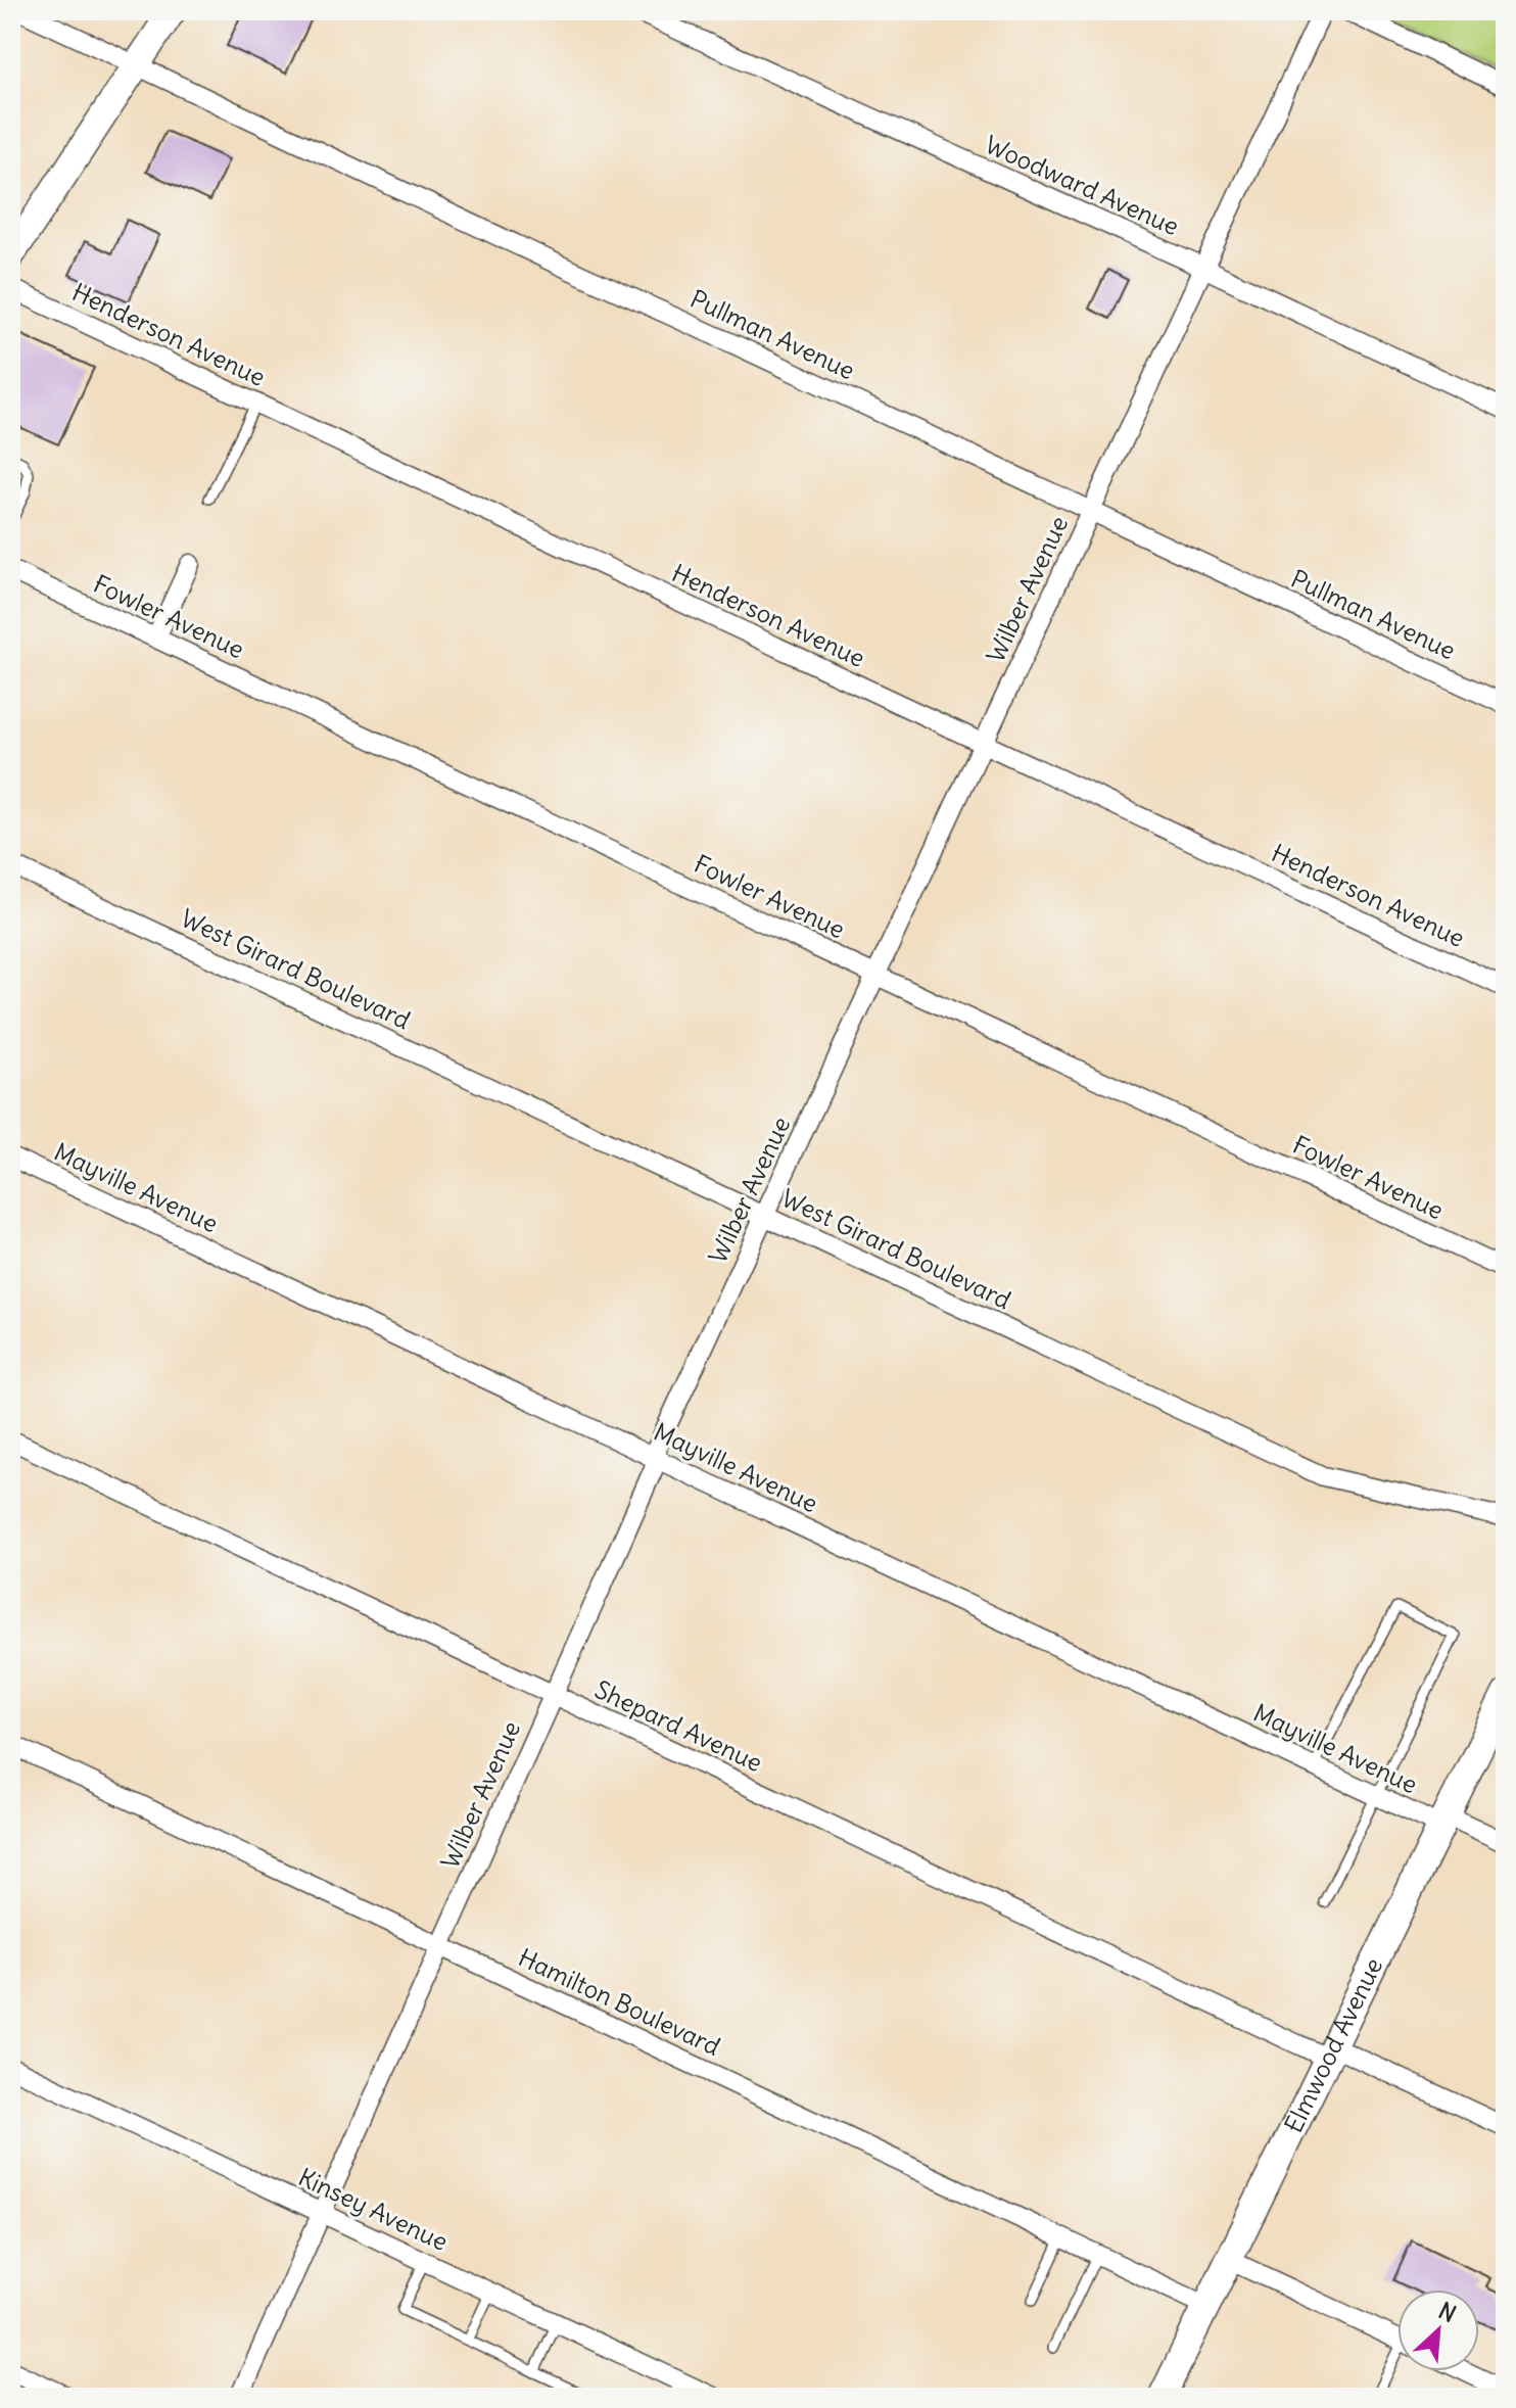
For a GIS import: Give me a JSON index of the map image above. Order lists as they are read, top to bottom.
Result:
{
  "streets": {
    "street": [
      "Woodward Avenue",
      "Henderson Avenue",
      "Pullman Avenue",
      "Wilber Avenue",
      "Fowler Avenue",
      "West Girard Boulevard",
      "Mayville Avenue",
      "Shepard Avenue",
      "Hamilton Boulevard",
      "Elmwood Avenue",
      "Kinsey Avenue"
    ]
  },
  "crossings": [
    ["Woodward Avenue", "Wilber Avenue"],
    ["Henderson Avenue", "Wilber Avenue"],
    ["Pullman Avenue", "Wilber Avenue"],
    ["Wilber Avenue", "Fowler Avenue"],
    ["Wilber Avenue", "West Girard Boulevard"],
    ["Wilber Avenue", "Mayville Avenue"],
    ["Wilber Avenue", "Shepard Avenue"],
    ["Wilber Avenue", "Hamilton Boulevard"],
    ["Wilber Avenue", "Kinsey Avenue"],
    ["Mayville Avenue", "Elmwood Avenue"],
    ["Shepard Avenue", "Elmwood Avenue"],
    ["Hamilton Boulevard", "Elmwood Avenue"]
  ],
  "north": "top right"
}
